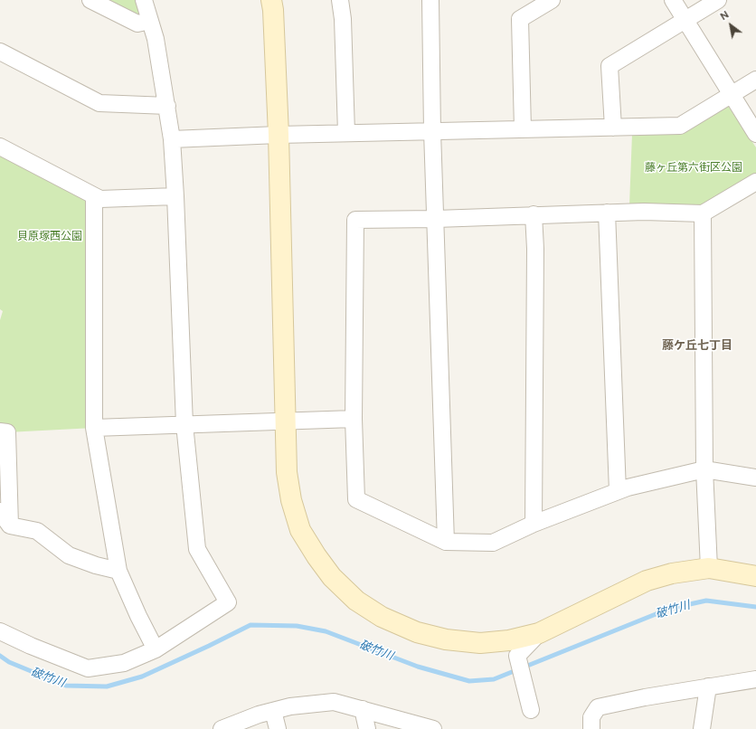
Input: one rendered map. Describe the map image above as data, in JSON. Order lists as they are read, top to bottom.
{
  "districts": ["藤ケ丘七丁目"],
  "water": ["破竹川"],
  "parks": ["藤ヶ丘第六街区公園", "貝原塚西公園"],
  "north": "top left"
}
